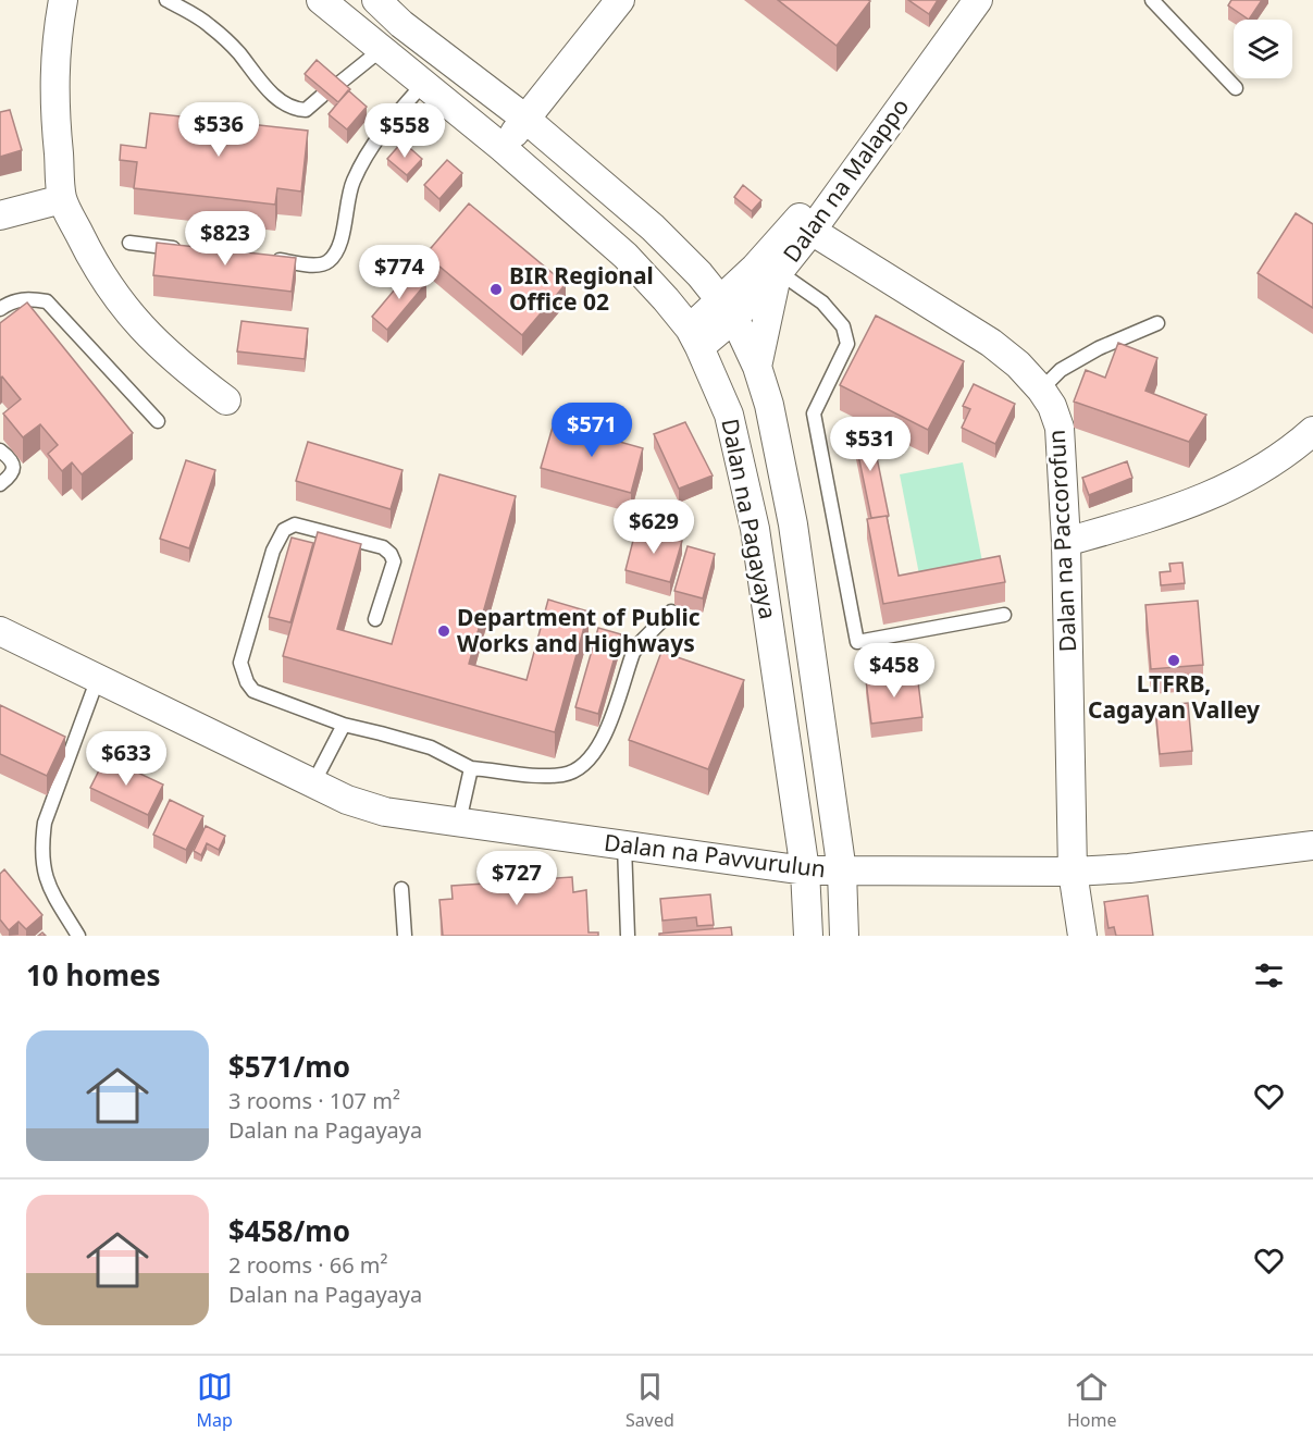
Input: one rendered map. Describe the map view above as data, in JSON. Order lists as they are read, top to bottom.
{
  "streets": {
    "street": [
      "Dalan na Malappo",
      "Dalan na Pagayaya",
      "Dalan na Paccorofun",
      "Dalan na Pavvurulun"
    ]
  },
  "crossings": [
    ["Dalan na Malappo", "Dalan na Pagayaya"],
    ["Dalan na Malappo", "Dalan na Paccorofun"],
    ["Dalan na Pagayaya", "Dalan na Pavvurulun"],
    ["Dalan na Paccorofun", "Dalan na Pavvurulun"]
  ],
  "places": ["BIR Regional Office 02", "Department of Public Works and Highways", "LTFRB, Cagayan Valley"],
  "page": {
    "price": [
      "$536",
      "$558",
      "$823",
      "$774",
      "$571",
      "$531",
      "$629",
      "$458",
      "$633",
      "$727"
    ],
    "heading": "10 homes",
    "list": [
      {
        "name": "$571/mo",
        "note": "3 rooms · 107 m² · Dalan na Pagayaya"
      },
      {
        "name": "$458/mo",
        "note": "2 rooms · 66 m² · Dalan na Pagayaya"
      }
    ],
    "tabs": ["Map", "Saved", "Home"]
  }
}
